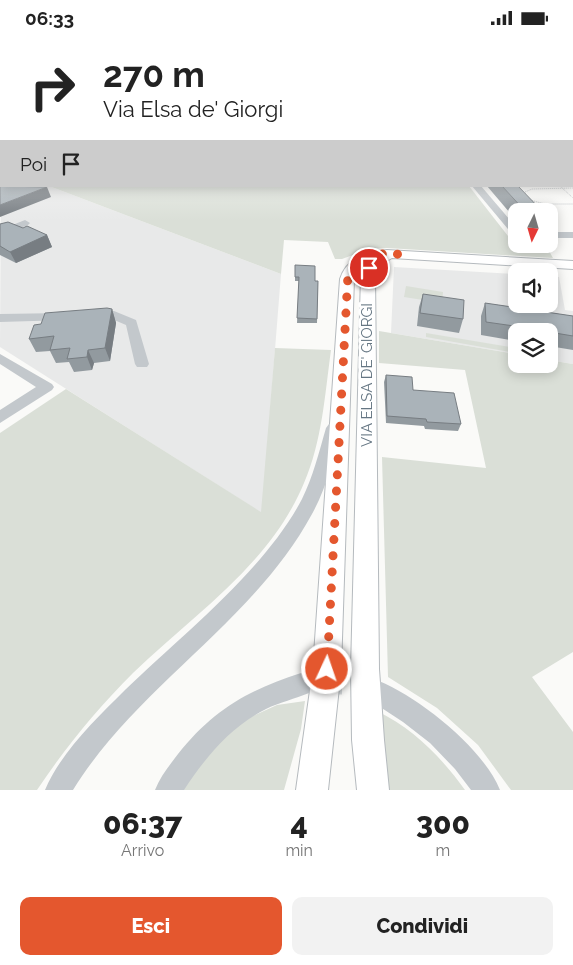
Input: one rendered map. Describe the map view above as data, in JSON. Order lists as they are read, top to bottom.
{
  "streets": {
    "main road": ["VIA ELSA DE' GIORGI"]
  },
  "north": "bottom",
  "page": {
    "status": "06:33",
    "turn": ["270 m", "Via Elsa de' Giorgi"],
    "then": "Poi",
    "eta": [
      "06:37",
      "Arrivo",
      "4",
      "min",
      "300",
      "m"
    ],
    "buttons": ["Esci", "Condividi"]
  }
}
